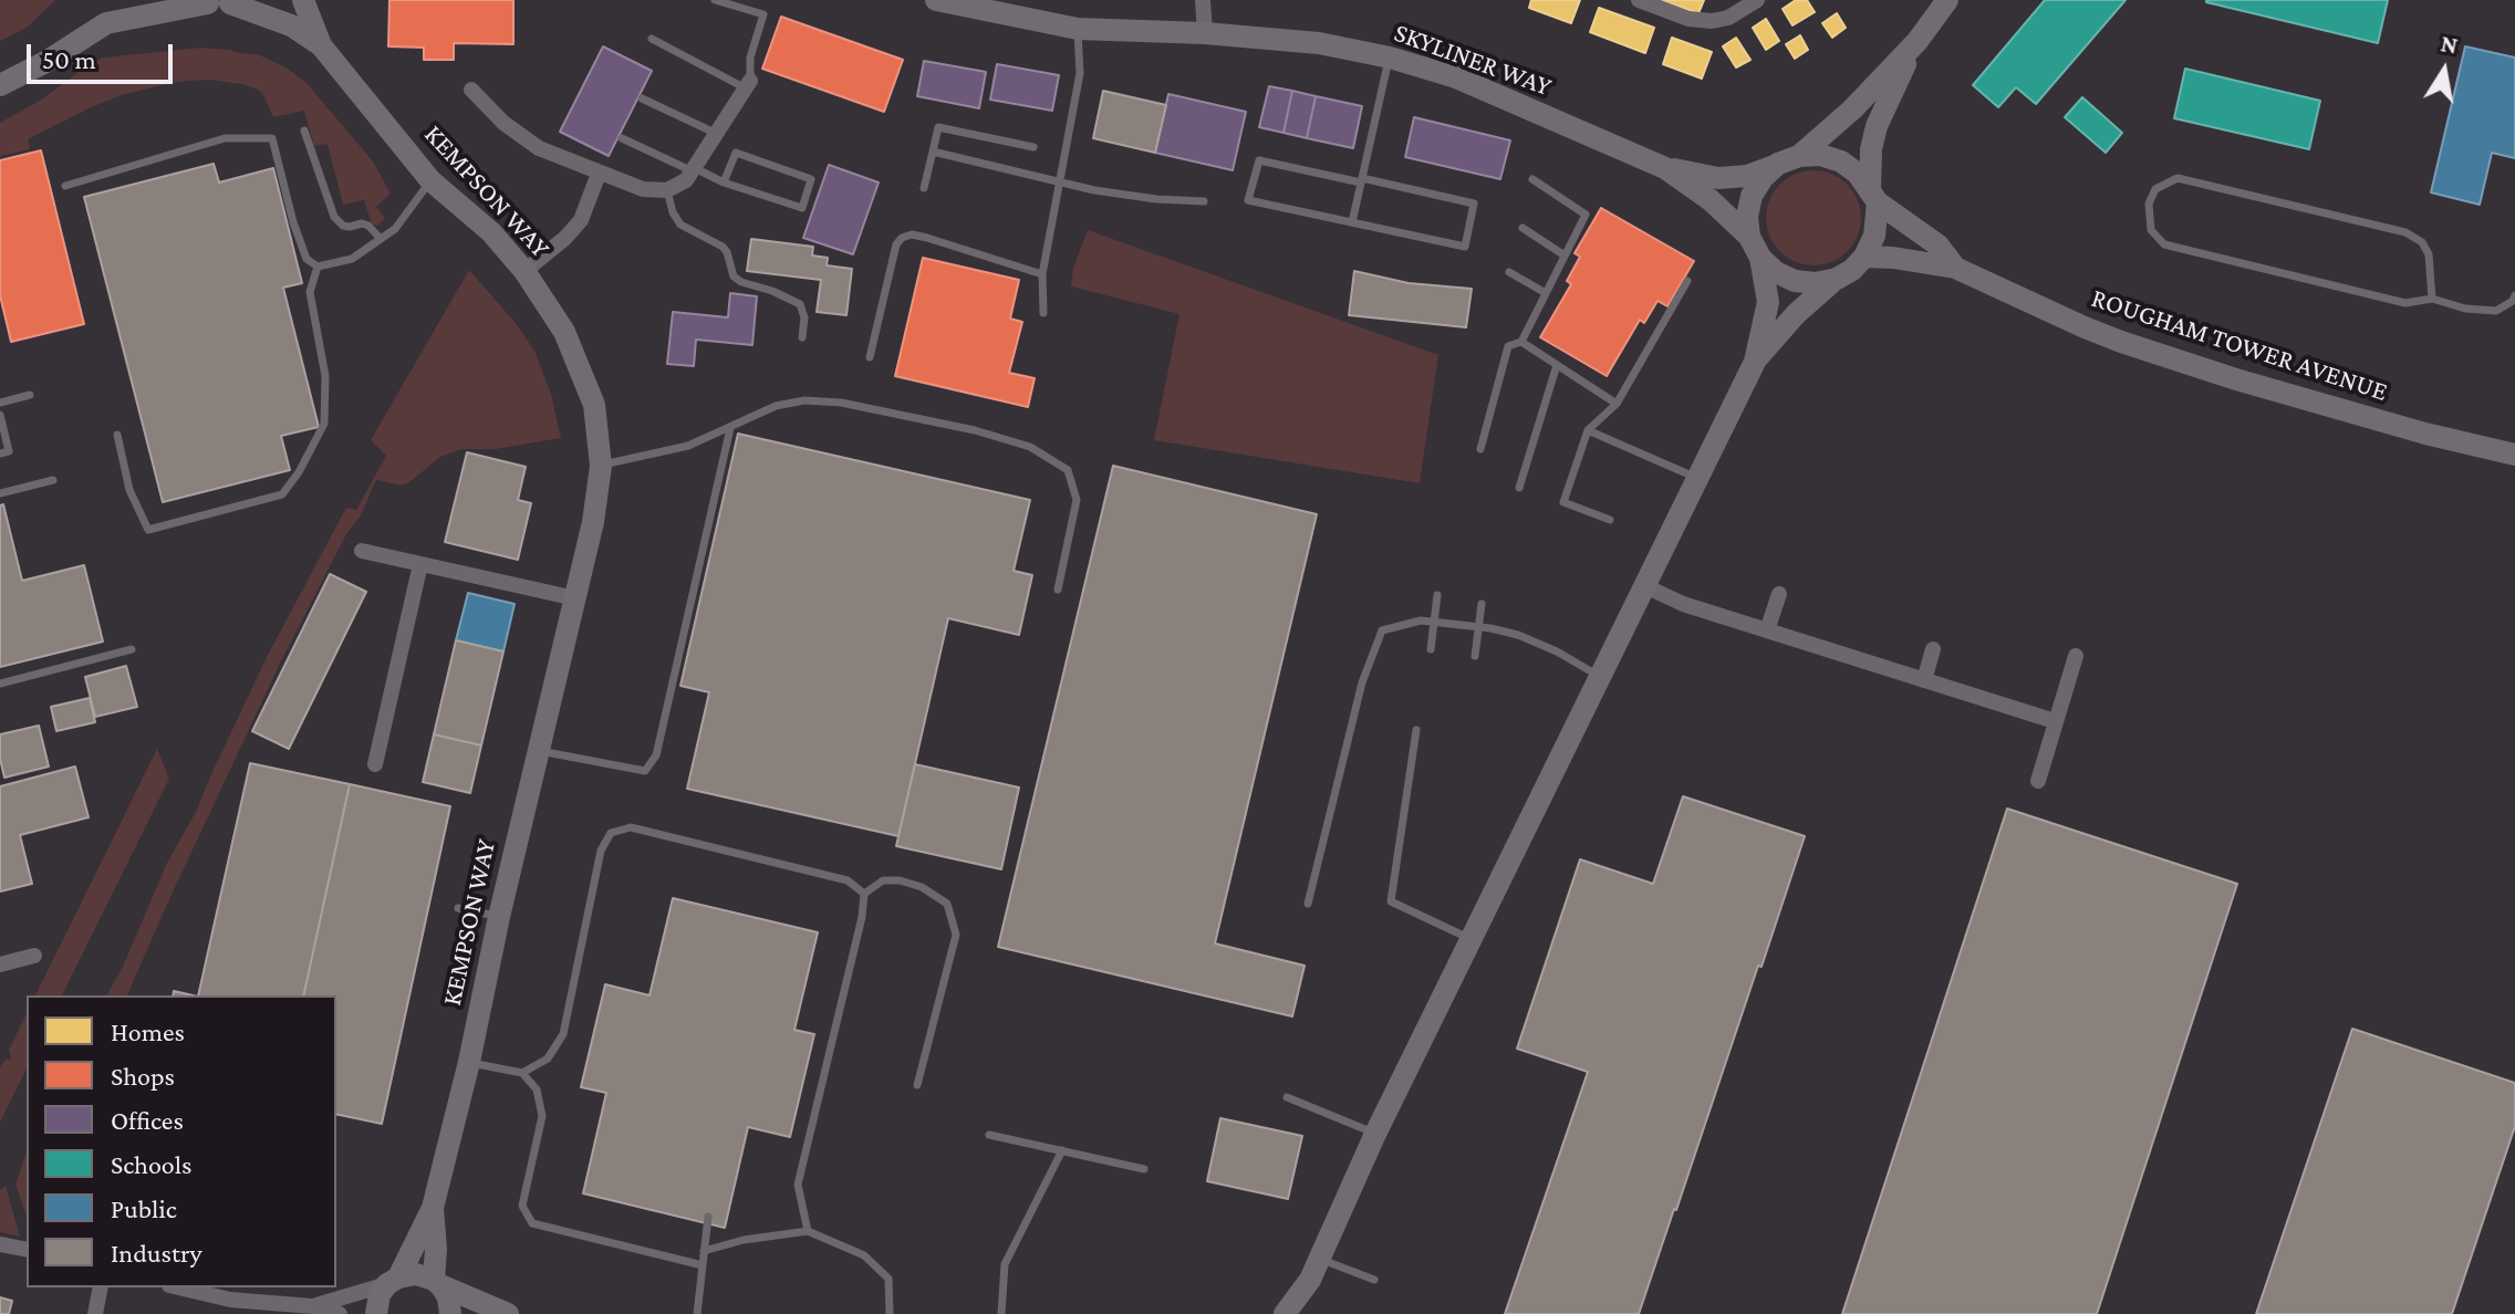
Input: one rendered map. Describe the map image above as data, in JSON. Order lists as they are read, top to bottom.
{
  "streets": {
    "street": ["SKYLINER WAY", "KEMPSON WAY", "ROUGHAM TOWER AVENUE"]
  },
  "crossings": [
    ["SKYLINER WAY", "ROUGHAM TOWER AVENUE"]
  ],
  "legend": [
    "Homes",
    "Shops",
    "Offices",
    "Schools",
    "Public",
    "Industry"
  ],
  "scale_bar": "50 m",
  "north": "top"
}
